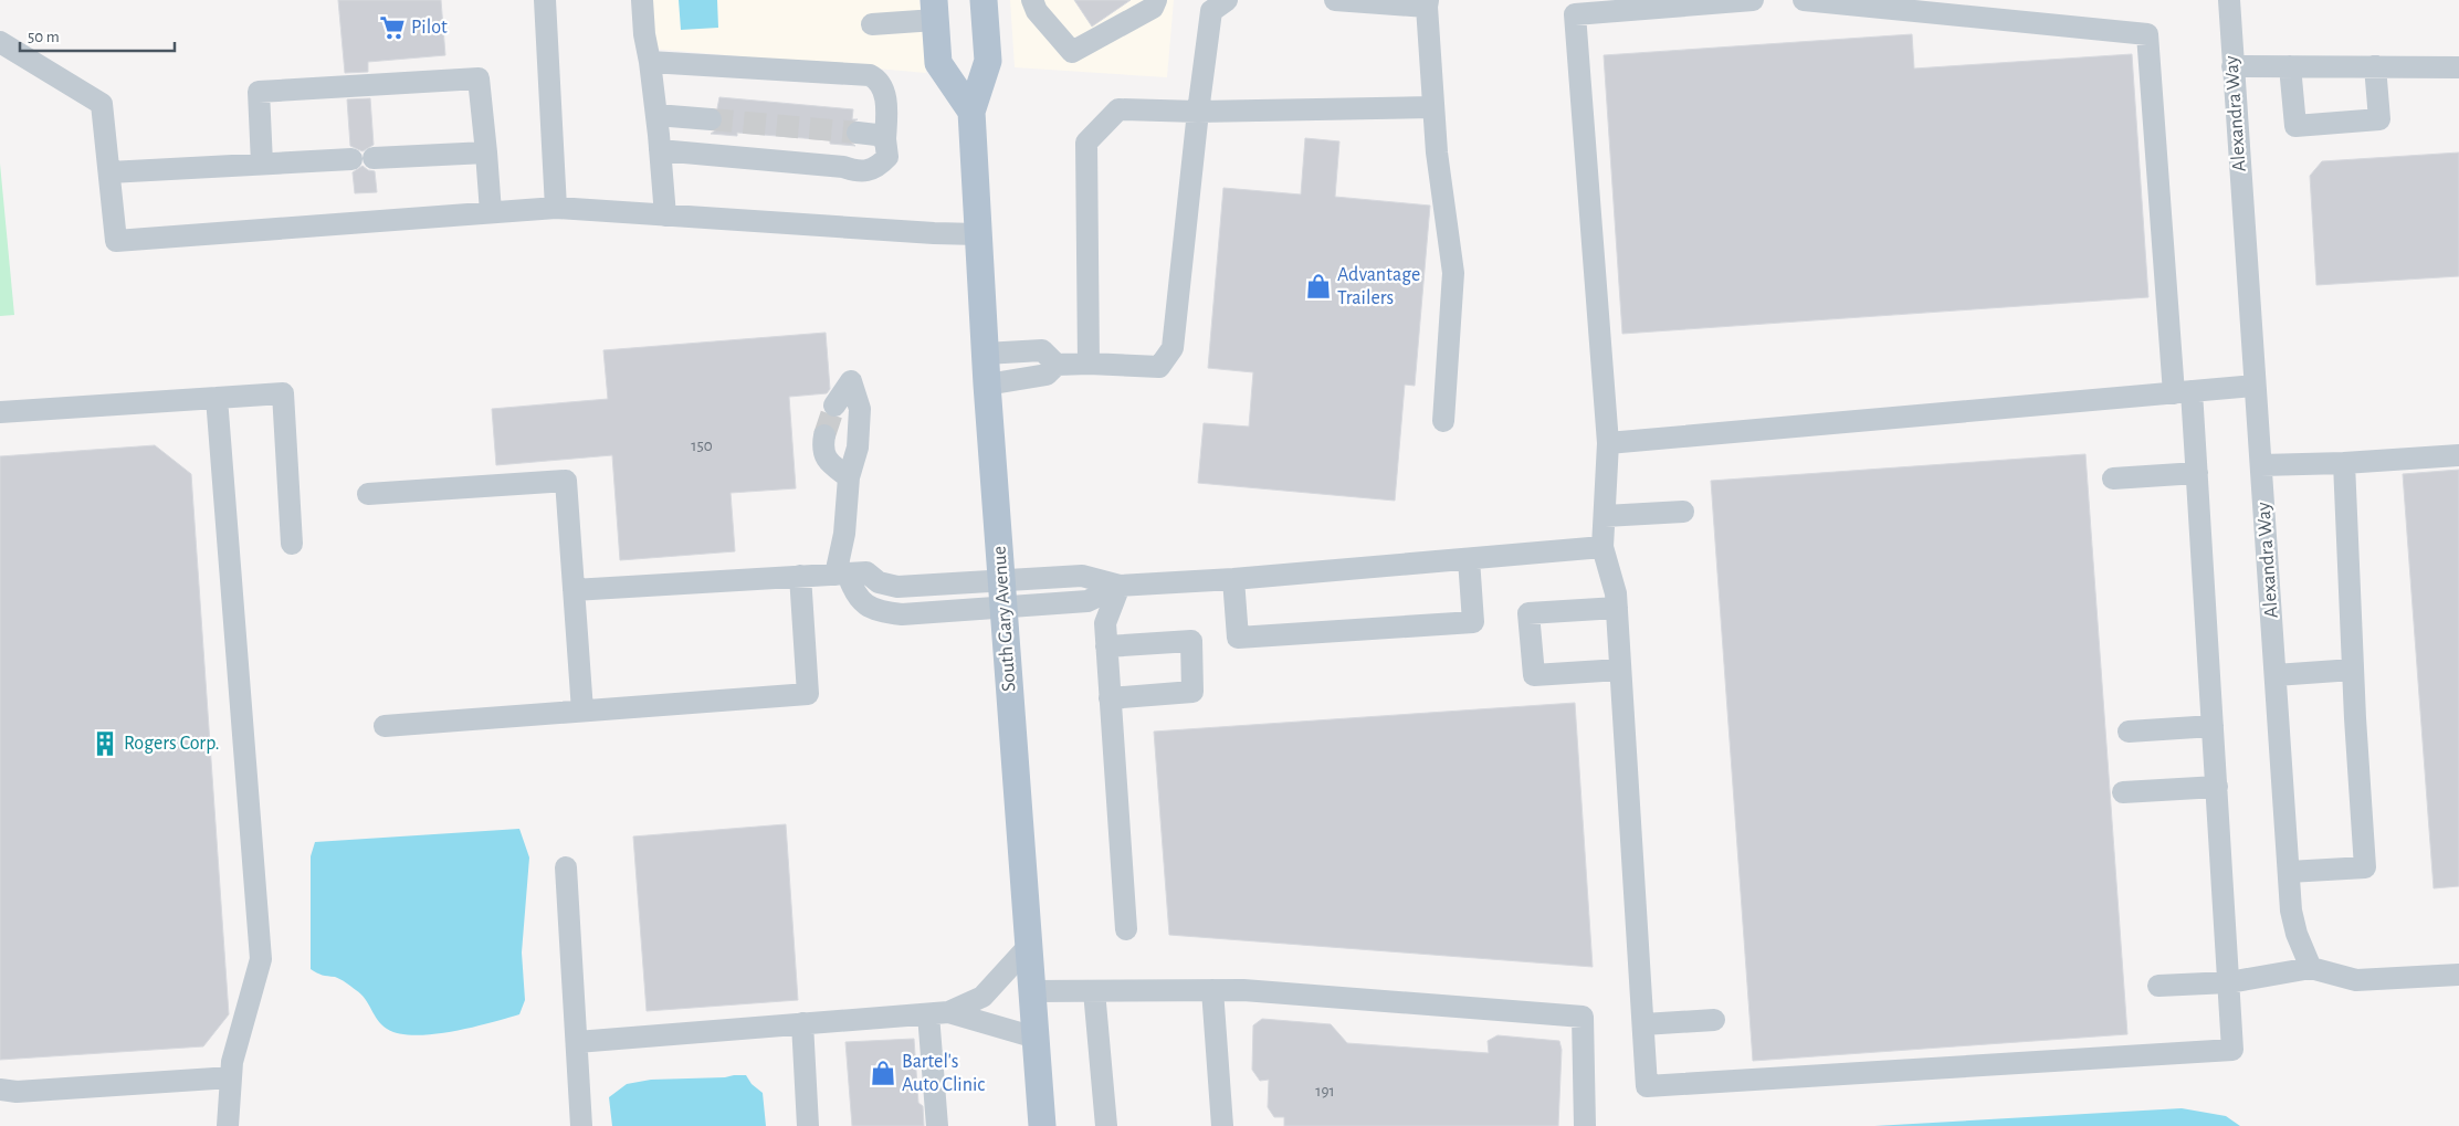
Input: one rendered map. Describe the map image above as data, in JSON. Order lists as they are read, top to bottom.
{
  "streets": {
    "main road": ["South Gary Avenue"],
    "street": ["Alexandra Way"]
  },
  "places": {
    "supermarket": ["Pilot"],
    "shop": ["Advantage Trailers", "Bartel's Auto Clinic"],
    "building": ["Rogers Corp."]
  },
  "house_numbers": ["150", "191"],
  "scale_bar": "50 m"
}
